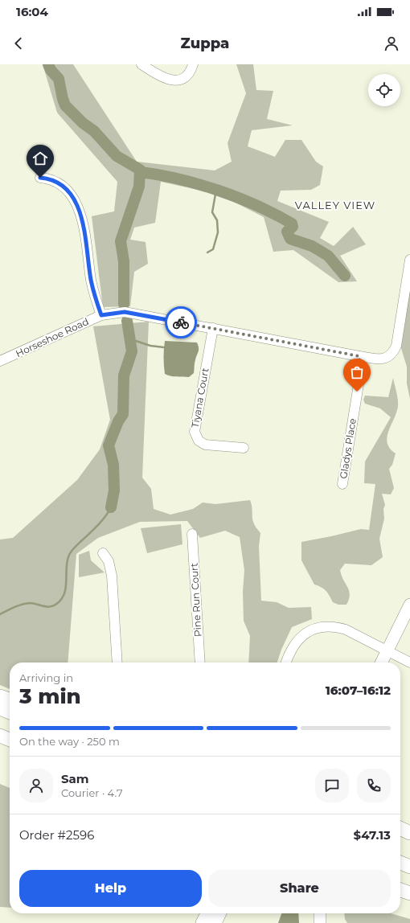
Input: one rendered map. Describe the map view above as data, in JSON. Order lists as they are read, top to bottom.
{
  "streets": {
    "street": [
      "Horseshoe Road",
      "Tiyana Court",
      "Gladys Place",
      "Pine Run Court"
    ]
  },
  "crossings": [
    ["Horseshoe Road", "Tiyana Court"],
    ["Horseshoe Road", "Gladys Place"]
  ],
  "districts": ["VALLEY VIEW"],
  "page": {
    "status": "16:04",
    "header": "Zuppa",
    "heading": ["3 min", "Arriving in", "16:07–16:12"],
    "panel": [
      "Sam",
      "Courier · 4.7",
      "Order #2596",
      "$47.13"
    ],
    "bar": "On the way · 250 m",
    "buttons": ["Help", "Share"]
  }
}
